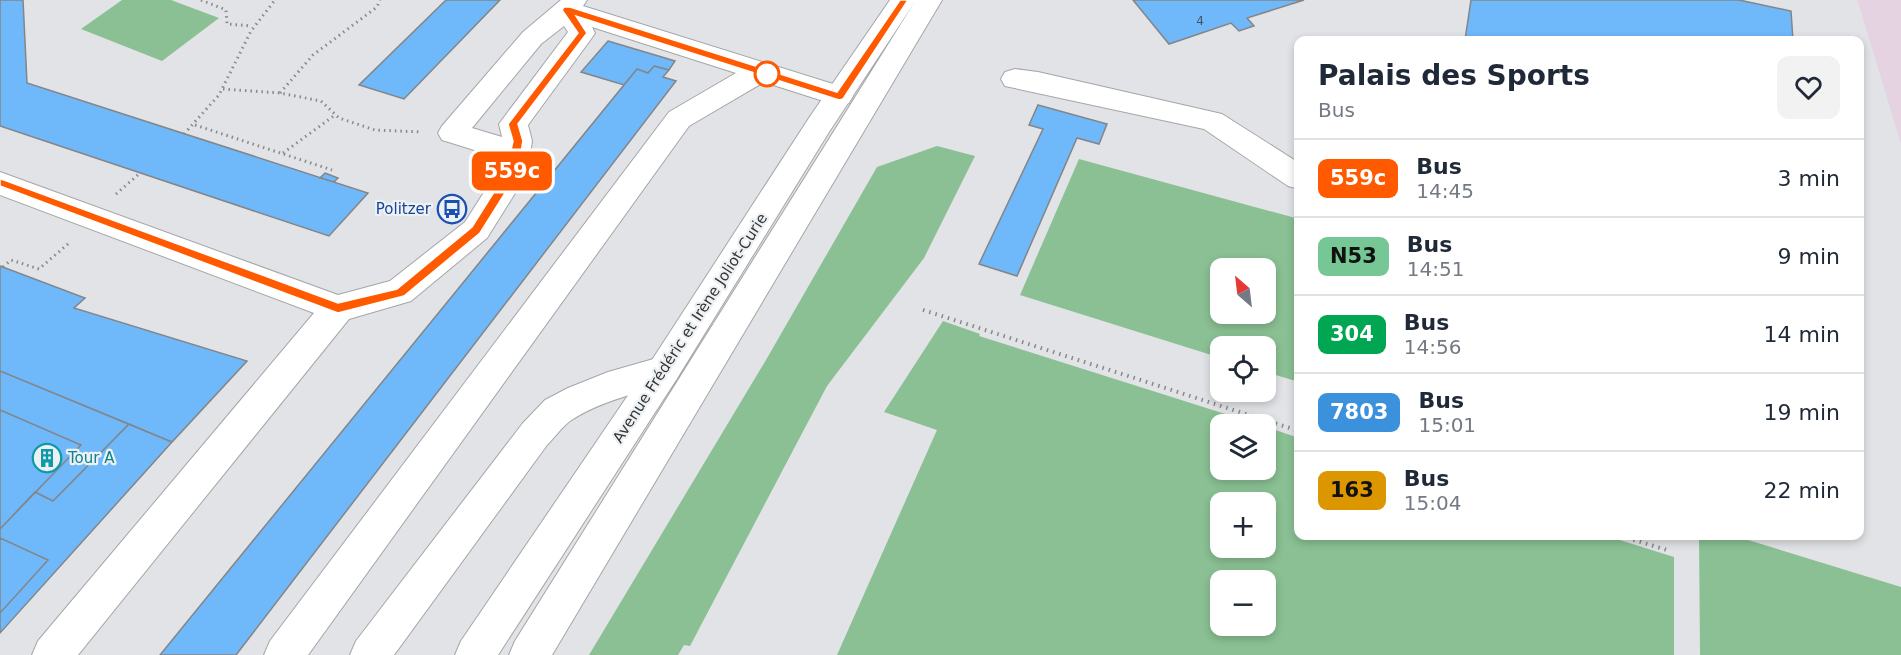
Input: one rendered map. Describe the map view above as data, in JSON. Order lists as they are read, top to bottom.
{
  "streets": {
    "main road": ["Avenue Frédéric et Irène Joliot-Curie"]
  },
  "places": {
    "bus stop": ["Politzer"],
    "building": ["Tour A"]
  },
  "lines": ["bus line 559c"],
  "house_numbers": ["4"],
  "north": "top left",
  "page": {
    "on_map": "559c",
    "heading": ["Palais des Sports", "Bus"],
    "list": [
      {
        "mark": "559c",
        "name": "Bus",
        "note": "14:45",
        "value": "3 min"
      },
      {
        "mark": "N53",
        "name": "Bus",
        "note": "14:51",
        "value": "9 min"
      },
      {
        "mark": "304",
        "name": "Bus",
        "note": "14:56",
        "value": "14 min"
      },
      {
        "mark": "7803",
        "name": "Bus",
        "note": "15:01",
        "value": "19 min"
      },
      {
        "mark": "163",
        "name": "Bus",
        "note": "15:04",
        "value": "22 min"
      }
    ],
    "map_buttons": ["+", "−"]
  }
}
